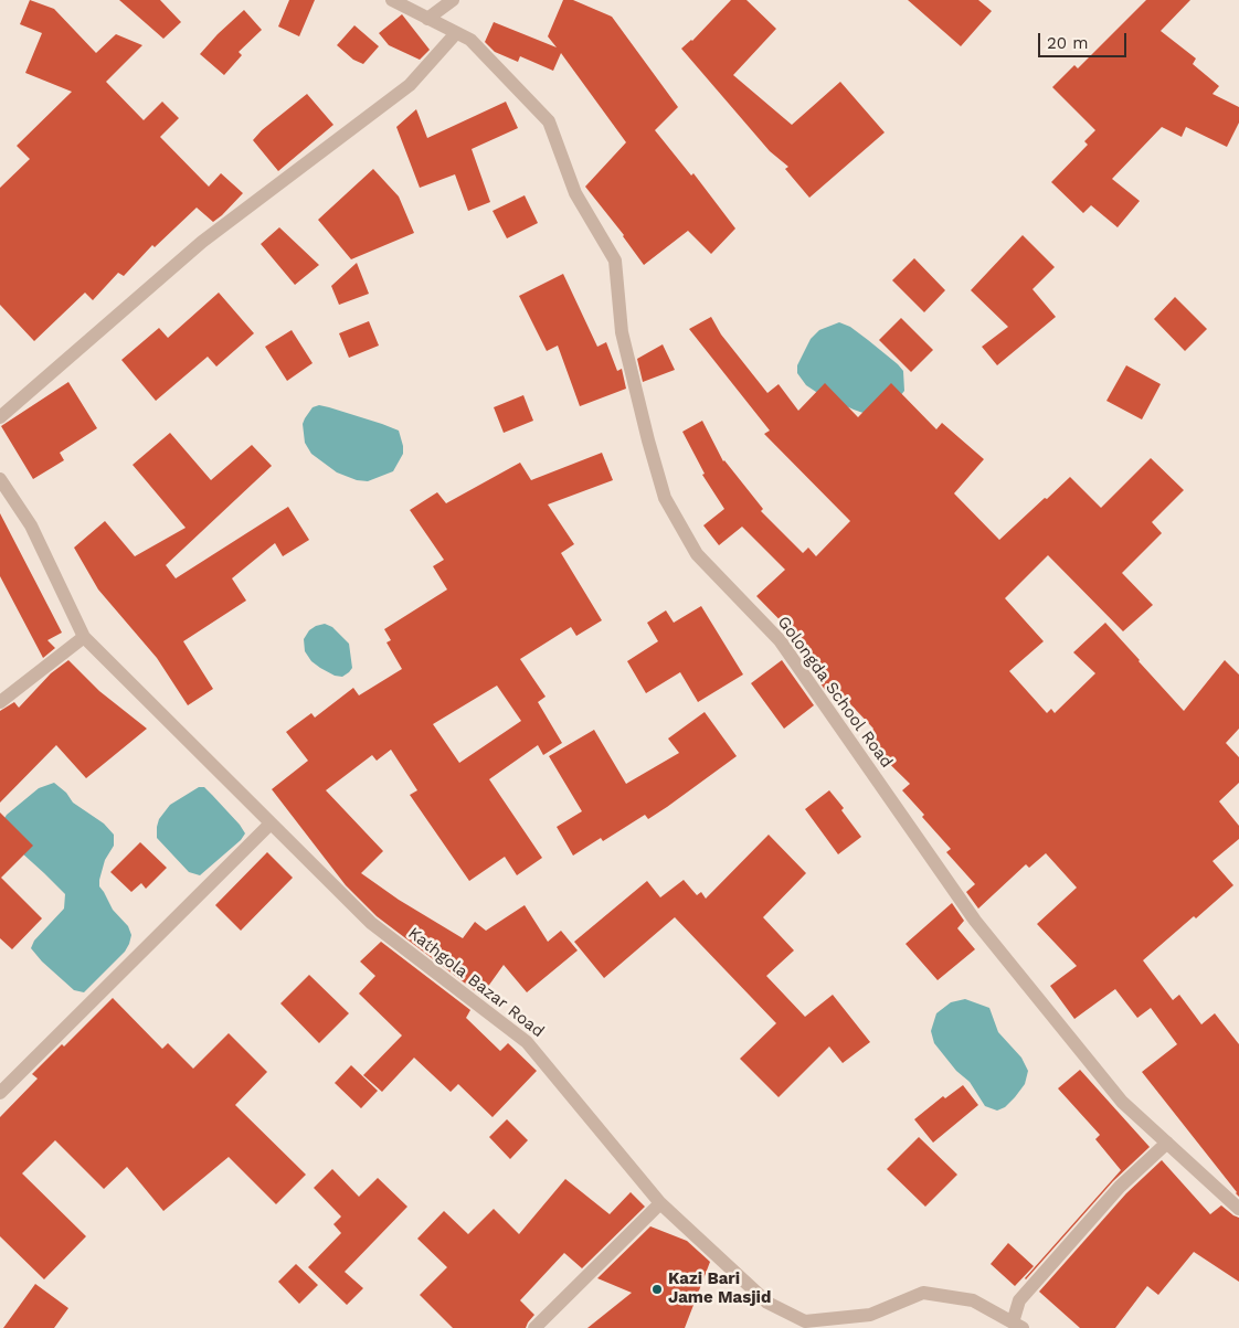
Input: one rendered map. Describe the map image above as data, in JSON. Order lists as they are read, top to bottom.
{
  "streets": {
    "street": ["Golongda School Road", "Kathgola Bazar Road"]
  },
  "places": ["Kazi Bari Jame Masjid"],
  "scale_bar": "20 m"
}
